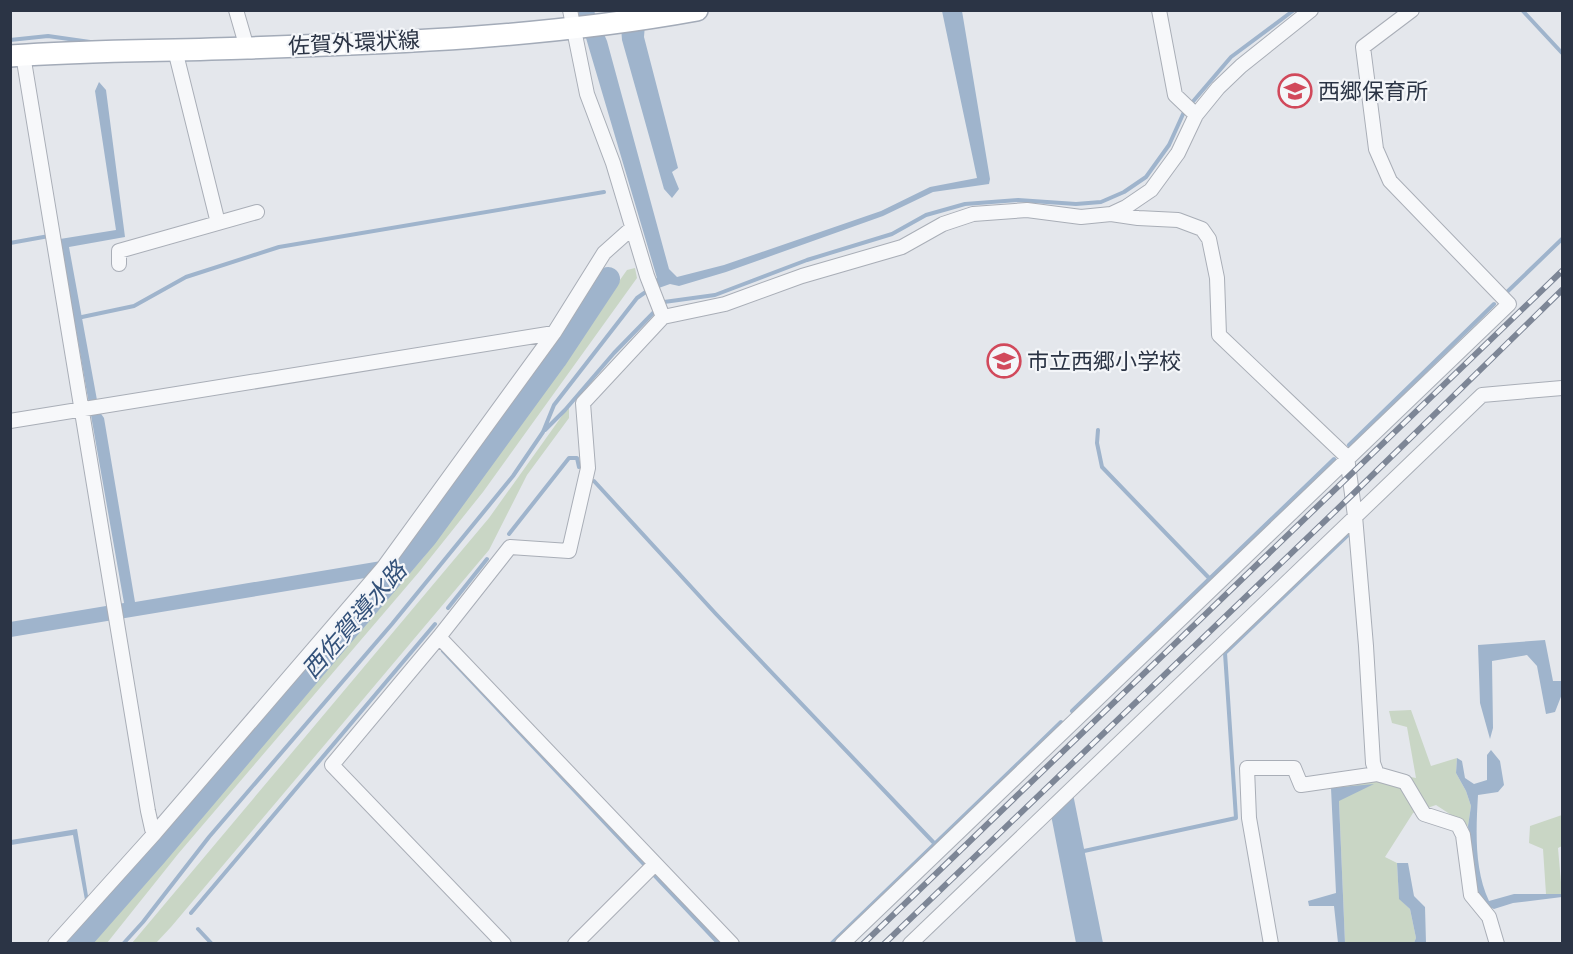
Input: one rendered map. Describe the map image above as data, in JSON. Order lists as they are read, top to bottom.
{
  "streets": {
    "main road": ["佐賀外環状線"]
  },
  "water": ["西佐賀導水路"],
  "places": {
    "school or university": ["西郷保育所", "市立西郷小学校"]
  }
}
